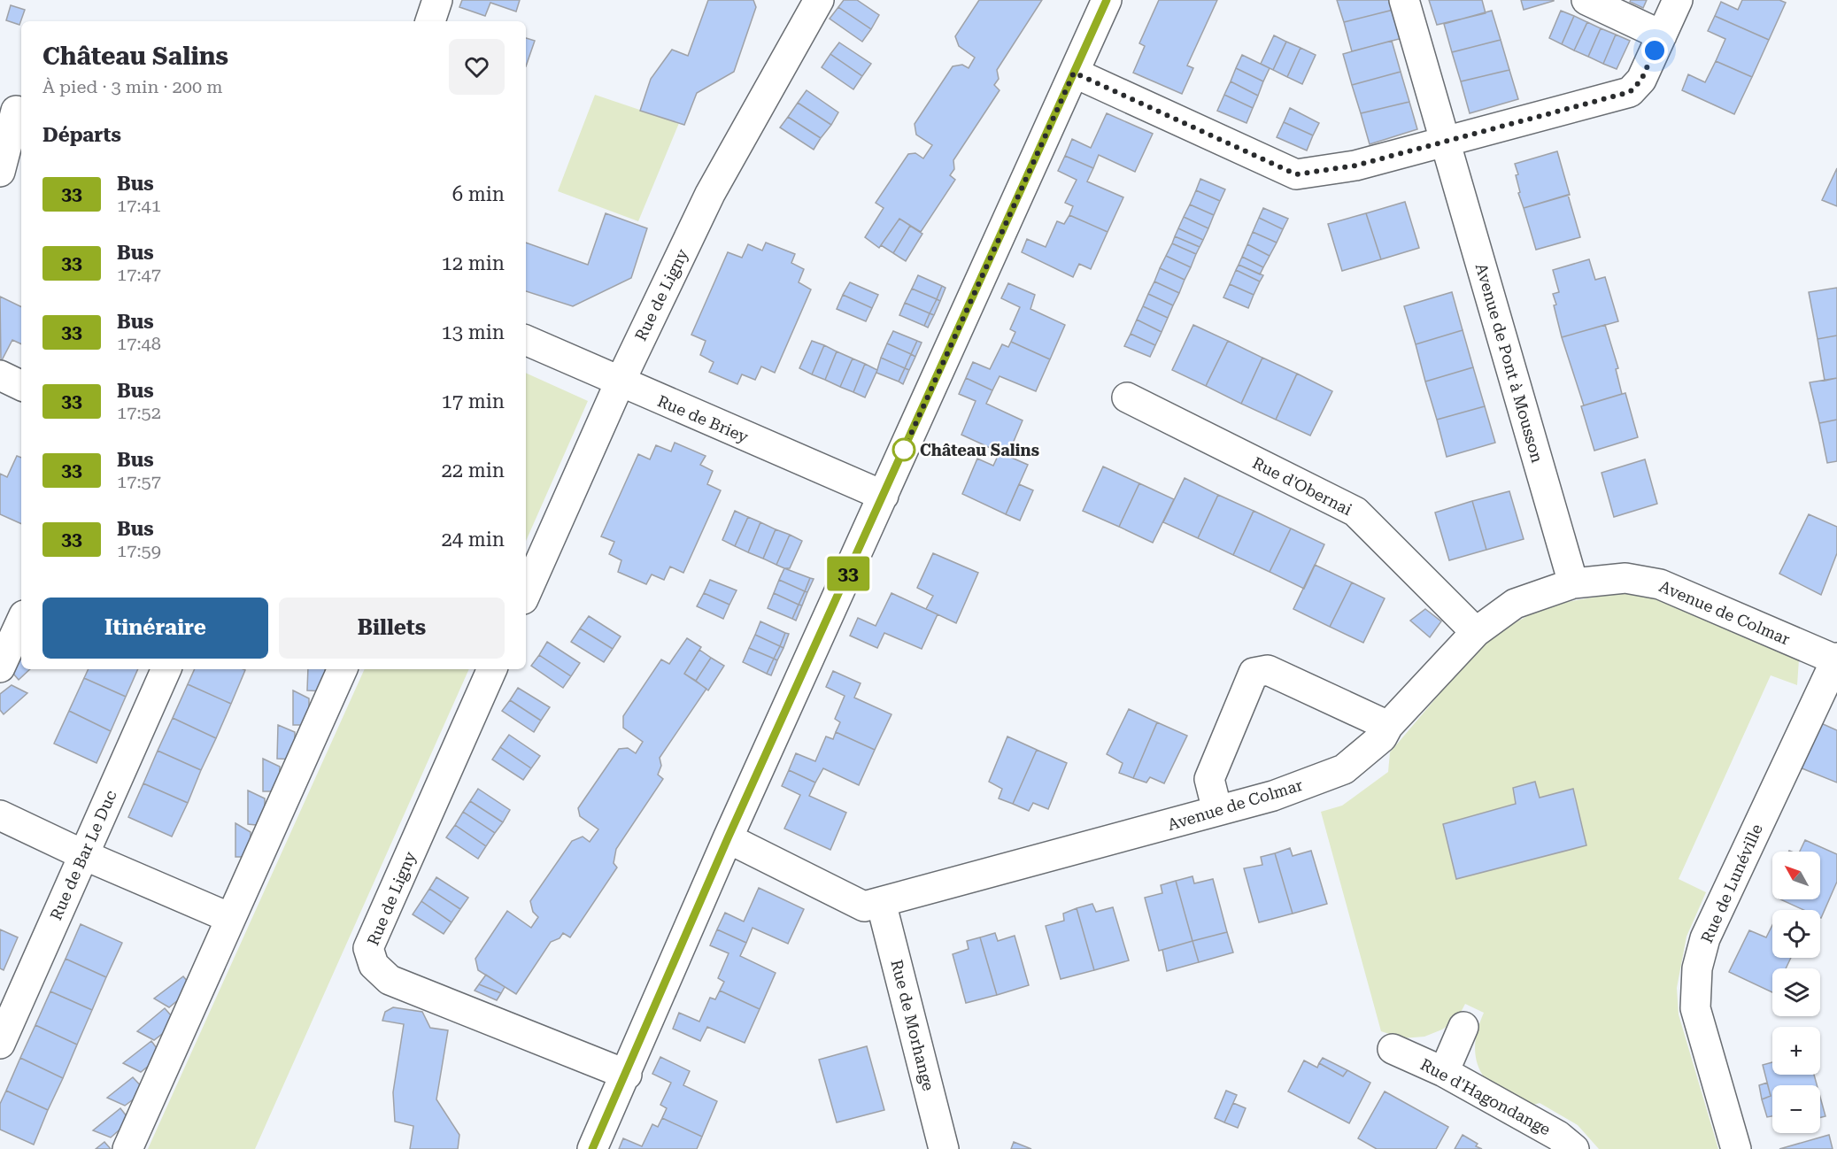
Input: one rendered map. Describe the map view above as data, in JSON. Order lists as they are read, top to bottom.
{
  "streets": {
    "street": [
      "Rue de Ligny",
      "Avenue de Pont à Mousson",
      "Rue de Briey",
      "Rue d'Obernai",
      "Avenue de Colmar",
      "Rue de Bar Le Duc",
      "Rue de Lunéville",
      "Rue de Morhange",
      "Rue d'Hagondange"
    ]
  },
  "crossings": [
    ["Rue de Ligny", "Rue de Briey"],
    ["Avenue de Pont à Mousson", "Avenue de Colmar"],
    ["Rue d'Obernai", "Avenue de Colmar"],
    ["Avenue de Colmar", "Rue de Lunéville"],
    ["Avenue de Colmar", "Rue de Morhange"]
  ],
  "places": ["Château Salins"],
  "lines": ["bus line 33"],
  "north": "top left",
  "page": {
    "on_map": "33",
    "heading": [
      ["Château Salins", "À pied · 3 min · 200 m"],
      "Départs"
    ],
    "list": [
      {
        "mark": "33",
        "name": "Bus",
        "note": "17:41",
        "value": "6 min"
      },
      {
        "mark": "33",
        "name": "Bus",
        "note": "17:47",
        "value": "12 min"
      },
      {
        "mark": "33",
        "name": "Bus",
        "note": "17:48",
        "value": "13 min"
      },
      {
        "mark": "33",
        "name": "Bus",
        "note": "17:52",
        "value": "17 min"
      },
      {
        "mark": "33",
        "name": "Bus",
        "note": "17:57",
        "value": "22 min"
      },
      {
        "mark": "33",
        "name": "Bus",
        "note": "17:59",
        "value": "24 min"
      }
    ],
    "buttons": ["Itinéraire", "Billets"],
    "map_buttons": ["+", "−"]
  }
}
